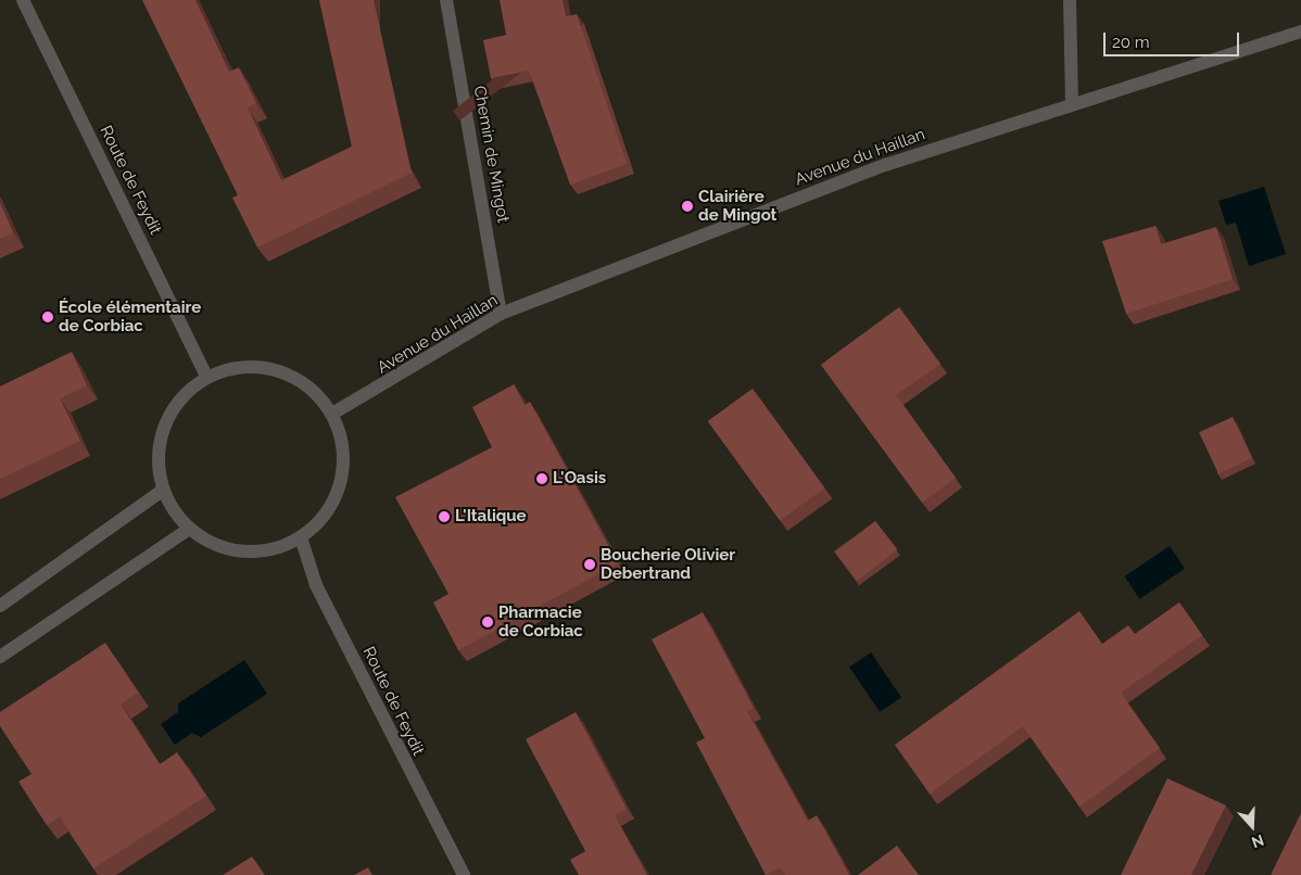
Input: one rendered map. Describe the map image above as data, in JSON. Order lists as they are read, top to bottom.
{
  "streets": {
    "street": ["Chemin de Mingot", "Avenue du Haillan", "Route de Feydit"]
  },
  "crossings": [
    ["Chemin de Mingot", "Avenue du Haillan"],
    ["Avenue du Haillan", "Route de Feydit"]
  ],
  "places": [
    "Clairière de Mingot",
    "École élémentaire de Corbiac",
    "L'Oasis",
    "L'Italique",
    "Boucherie Olivier Debertrand",
    "Pharmacie de Corbiac"
  ],
  "scale_bar": "20 m",
  "north": "bottom"
}
